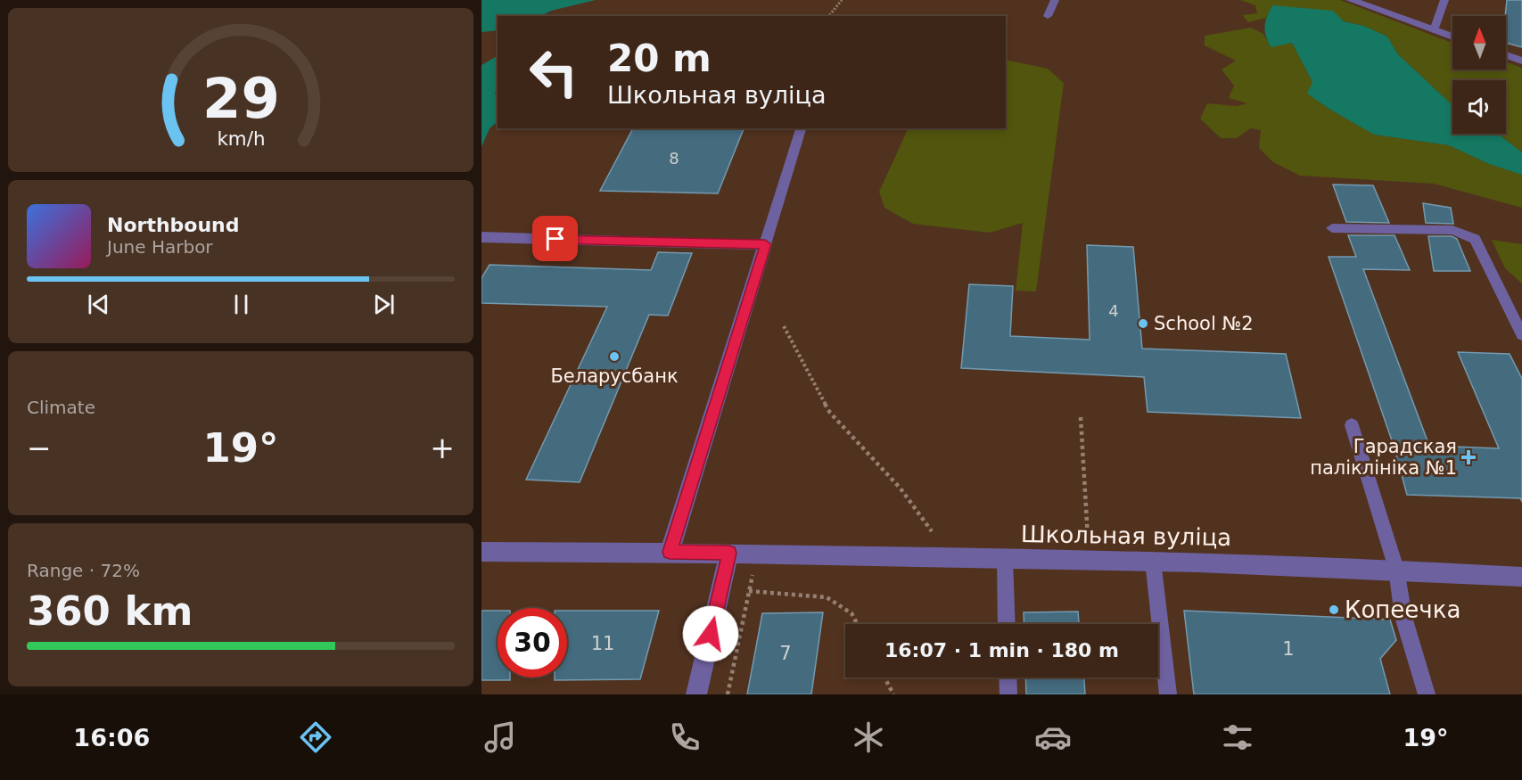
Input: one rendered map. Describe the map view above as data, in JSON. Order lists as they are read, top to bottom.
{
  "streets": {
    "street": ["Школьная вуліца"]
  },
  "places": {
    "other": ["School №2", "Беларусбанк", "Копеечка"],
    "health": ["Гарадская паліклініка №1"]
  },
  "house_numbers": [
    "8",
    "4",
    "11",
    "1",
    "7"
  ],
  "north": "top",
  "page": {
    "turn": ["20 m", "Школьная вуліца"],
    "song": ["Northbound", "June Harbor"],
    "tile": [
      "Climate",
      ["Range · 72%", "360 km"]
    ],
    "heat": ["−", "19°", "+"],
    "limit": "30",
    "trip": "16:07 · 1 min · 180 m",
    "tabs": ["16:06", "19°"],
    "gauge": ["29", "km/h"]
  }
}
